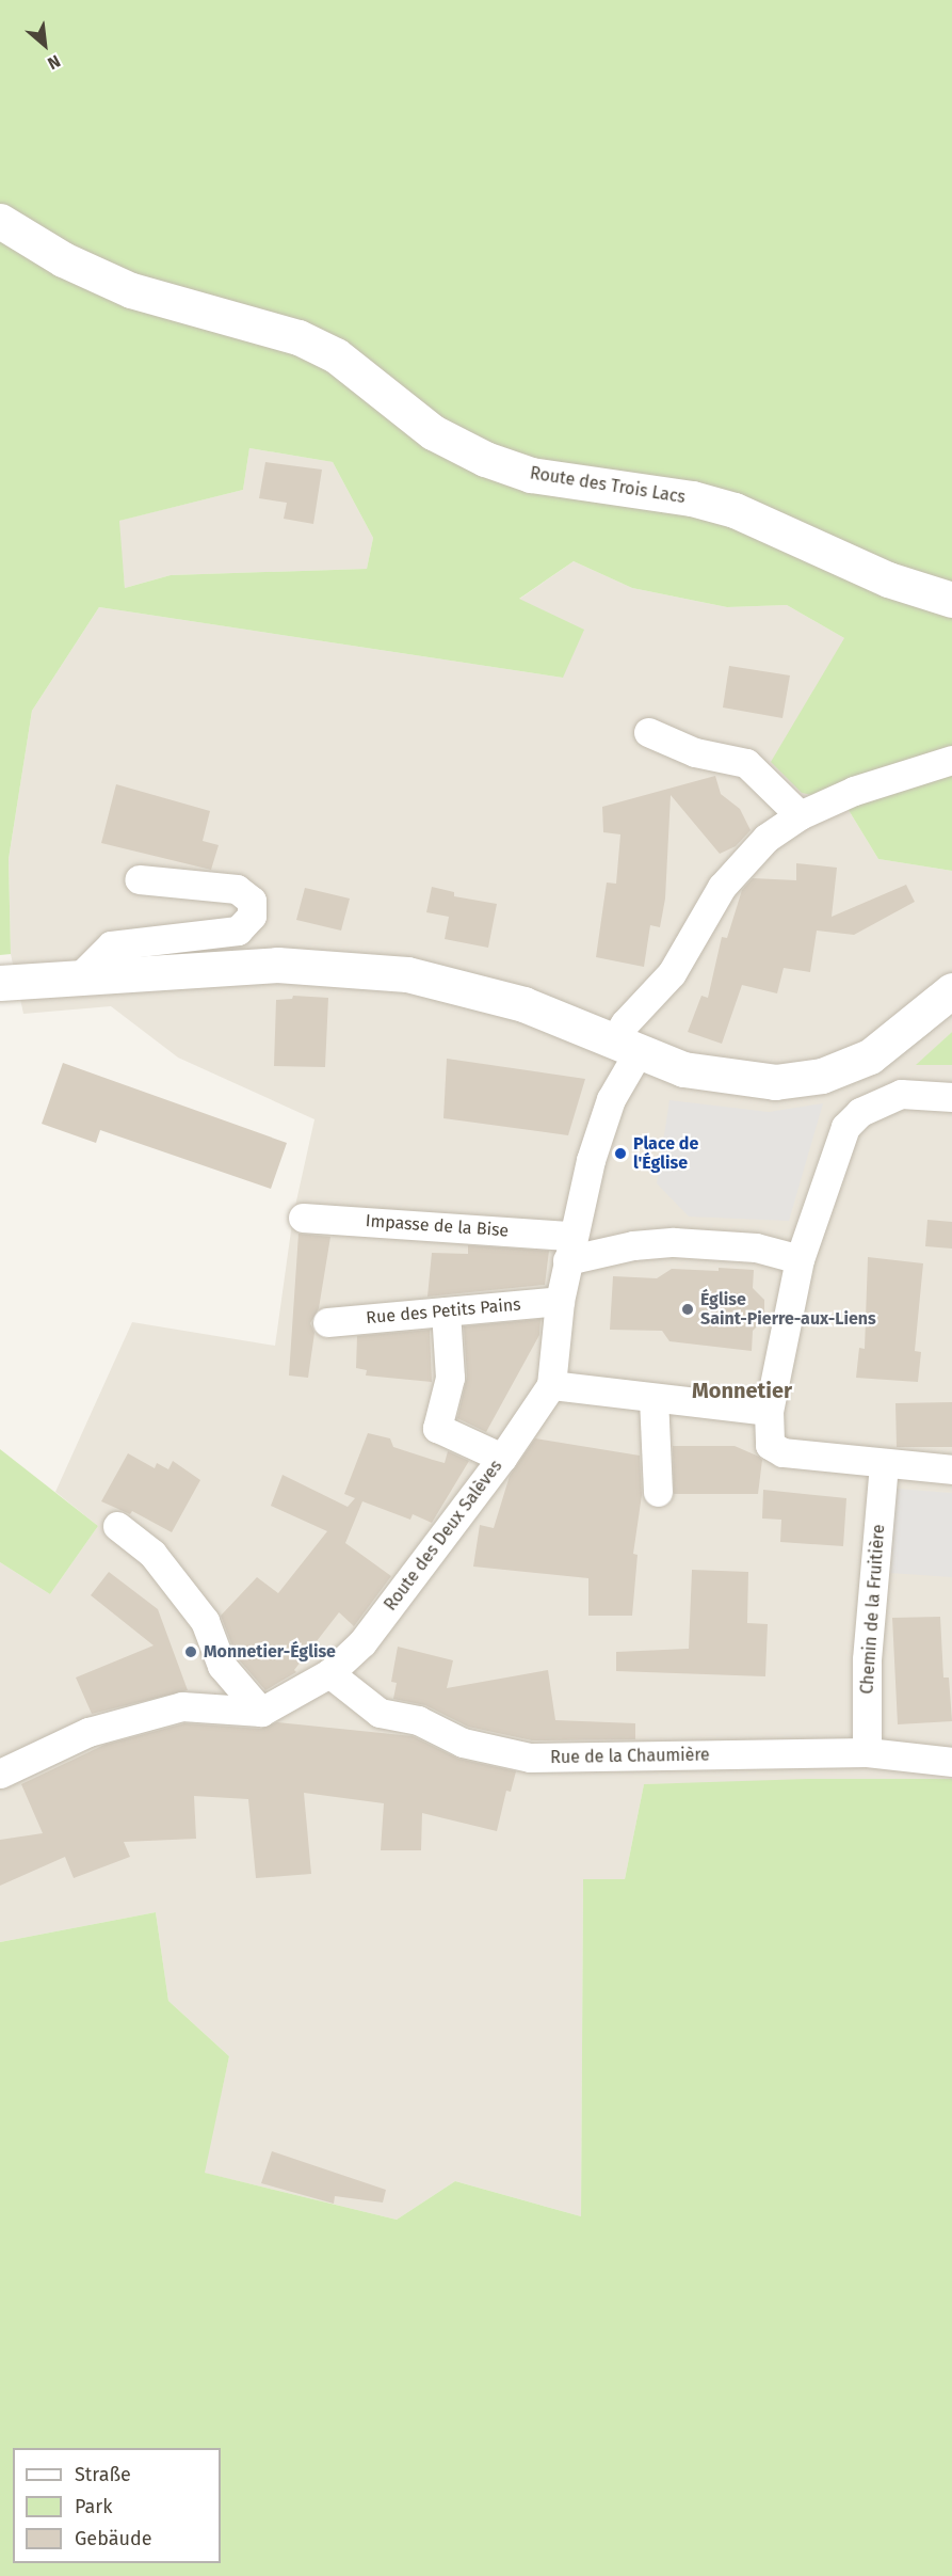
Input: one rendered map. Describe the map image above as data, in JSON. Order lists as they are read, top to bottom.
{
  "streets": {
    "street": [
      "Route des Trois Lacs",
      "Impasse de la Bise",
      "Rue des Petits Pains",
      "Route des Deux Salèves",
      "Chemin de la Fruitière",
      "Rue de la Chaumière"
    ]
  },
  "crossings": [
    ["Impasse de la Bise", "Route des Deux Salèves"],
    ["Rue des Petits Pains", "Route des Deux Salèves"],
    ["Route des Deux Salèves", "Rue de la Chaumière"],
    ["Chemin de la Fruitière", "Rue de la Chaumière"]
  ],
  "districts": ["Monnetier"],
  "places": ["Place de l'Église", "Église Saint-Pierre-aux-Liens", "Monnetier-Église"],
  "legend": ["Straße", "Park", "Gebäude"],
  "north": "bottom right"
}
